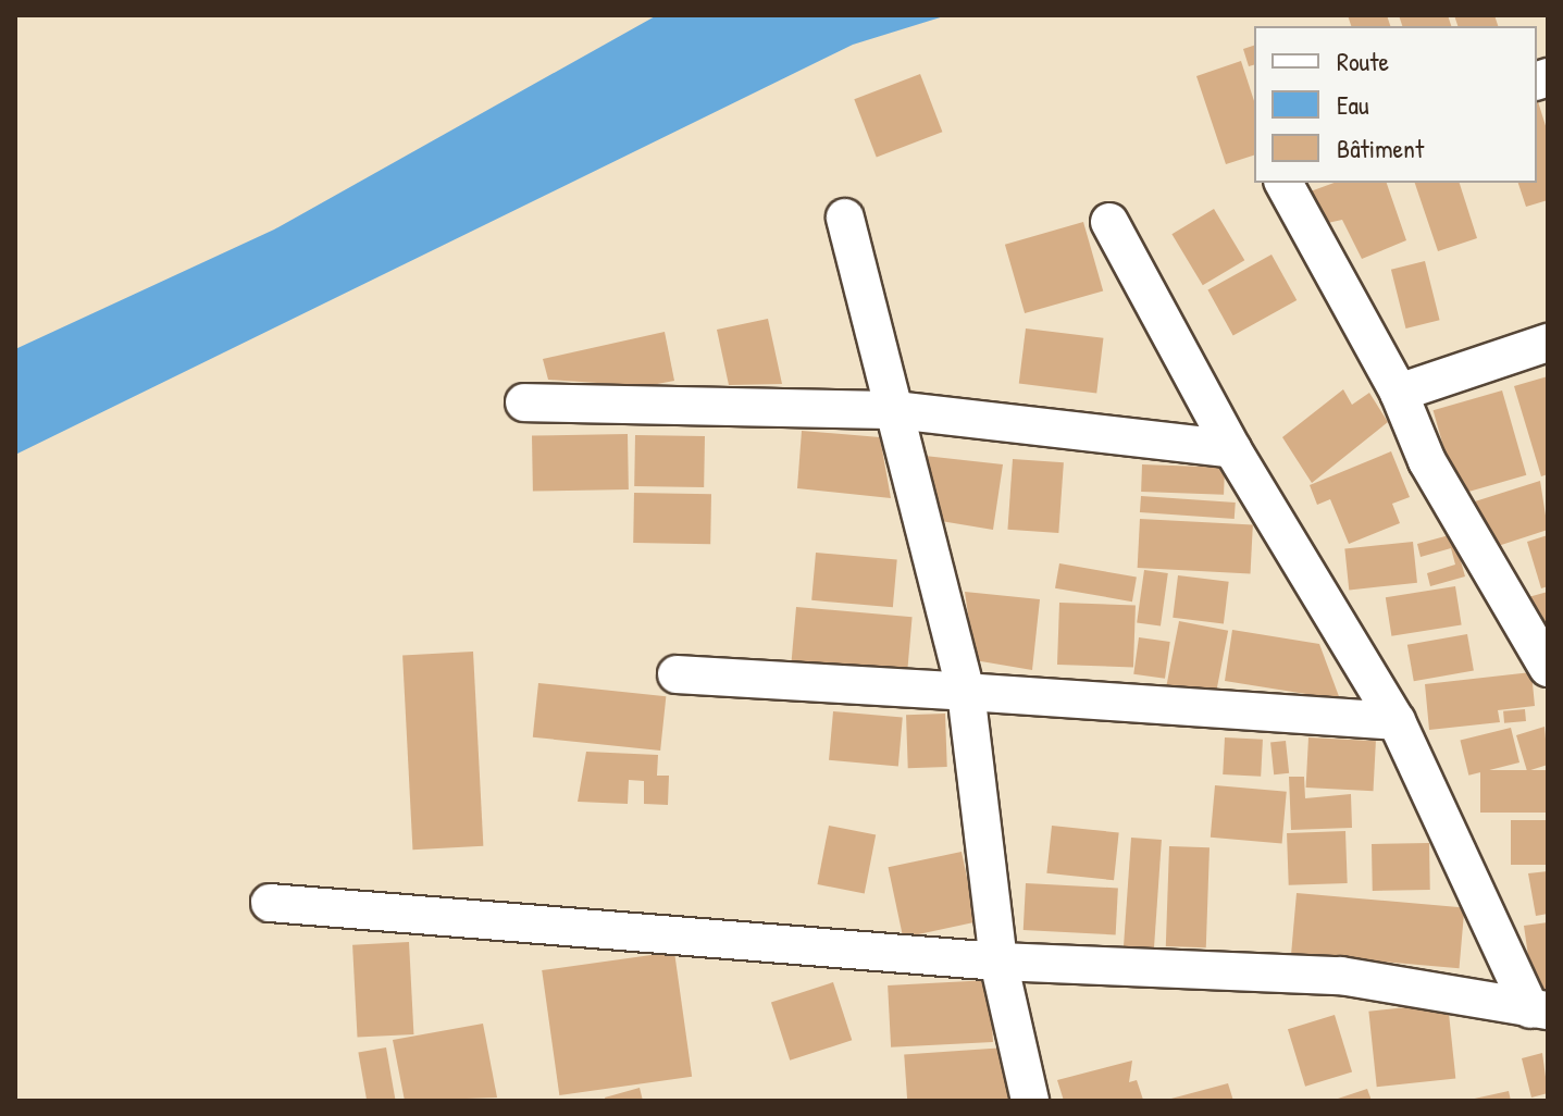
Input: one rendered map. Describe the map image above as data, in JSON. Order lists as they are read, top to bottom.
{
  "legend": ["Route", "Eau", "Bâtiment"]
}
